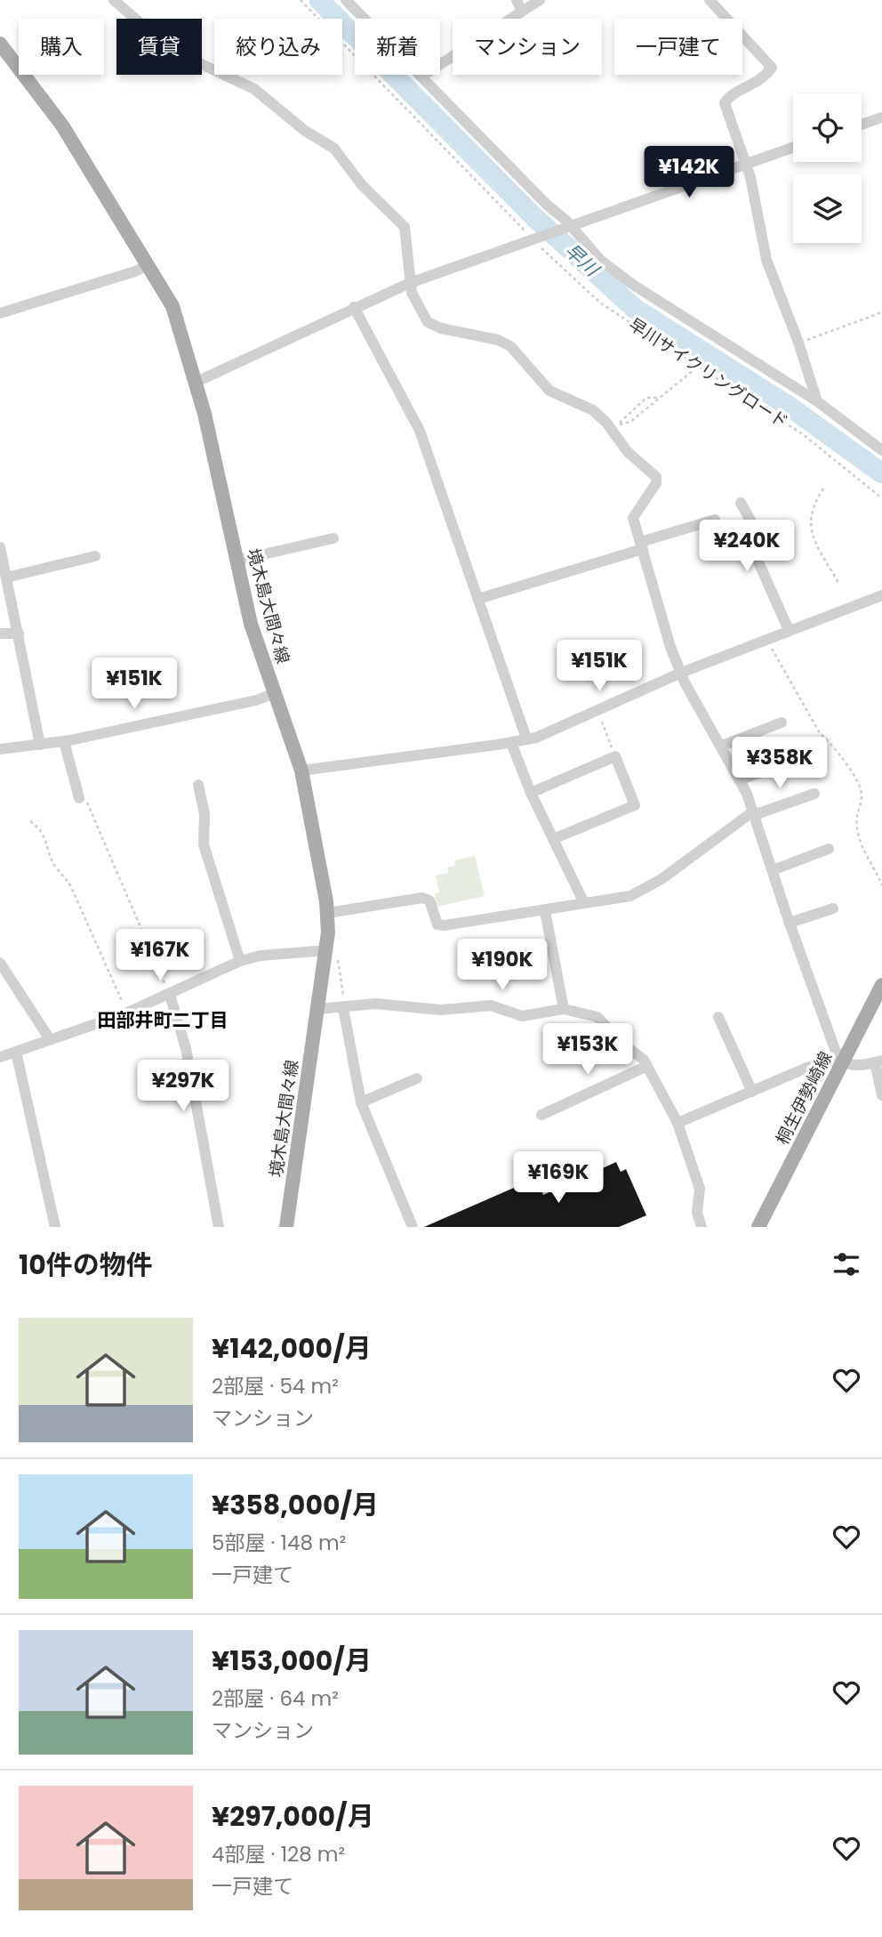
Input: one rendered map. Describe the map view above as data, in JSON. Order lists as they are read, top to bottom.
{
  "streets": {
    "main road": ["境木島大間々線", "桐生伊勢崎線"],
    "path": ["早川サイクリングロード"]
  },
  "districts": ["田部井町二丁目"],
  "water": ["早川"],
  "page": {
    "chip": [
      "購入",
      "賃貸",
      "絞り込み",
      "新着",
      "マンション",
      "一戸建て"
    ],
    "price": [
      "¥142K",
      "¥240K",
      "¥151K",
      "¥151K",
      "¥358K",
      "¥167K",
      "¥190K",
      "¥153K",
      "¥297K",
      "¥169K"
    ],
    "heading": "10件の物件",
    "list": [
      {
        "name": "¥142,000/月",
        "note": "2部屋 · 54 m² · マンション"
      },
      {
        "name": "¥358,000/月",
        "note": "5部屋 · 148 m² · 一戸建て"
      },
      {
        "name": "¥153,000/月",
        "note": "2部屋 · 64 m² · マンション"
      },
      {
        "name": "¥297,000/月",
        "note": "4部屋 · 128 m² · 一戸建て"
      }
    ]
  }
}
